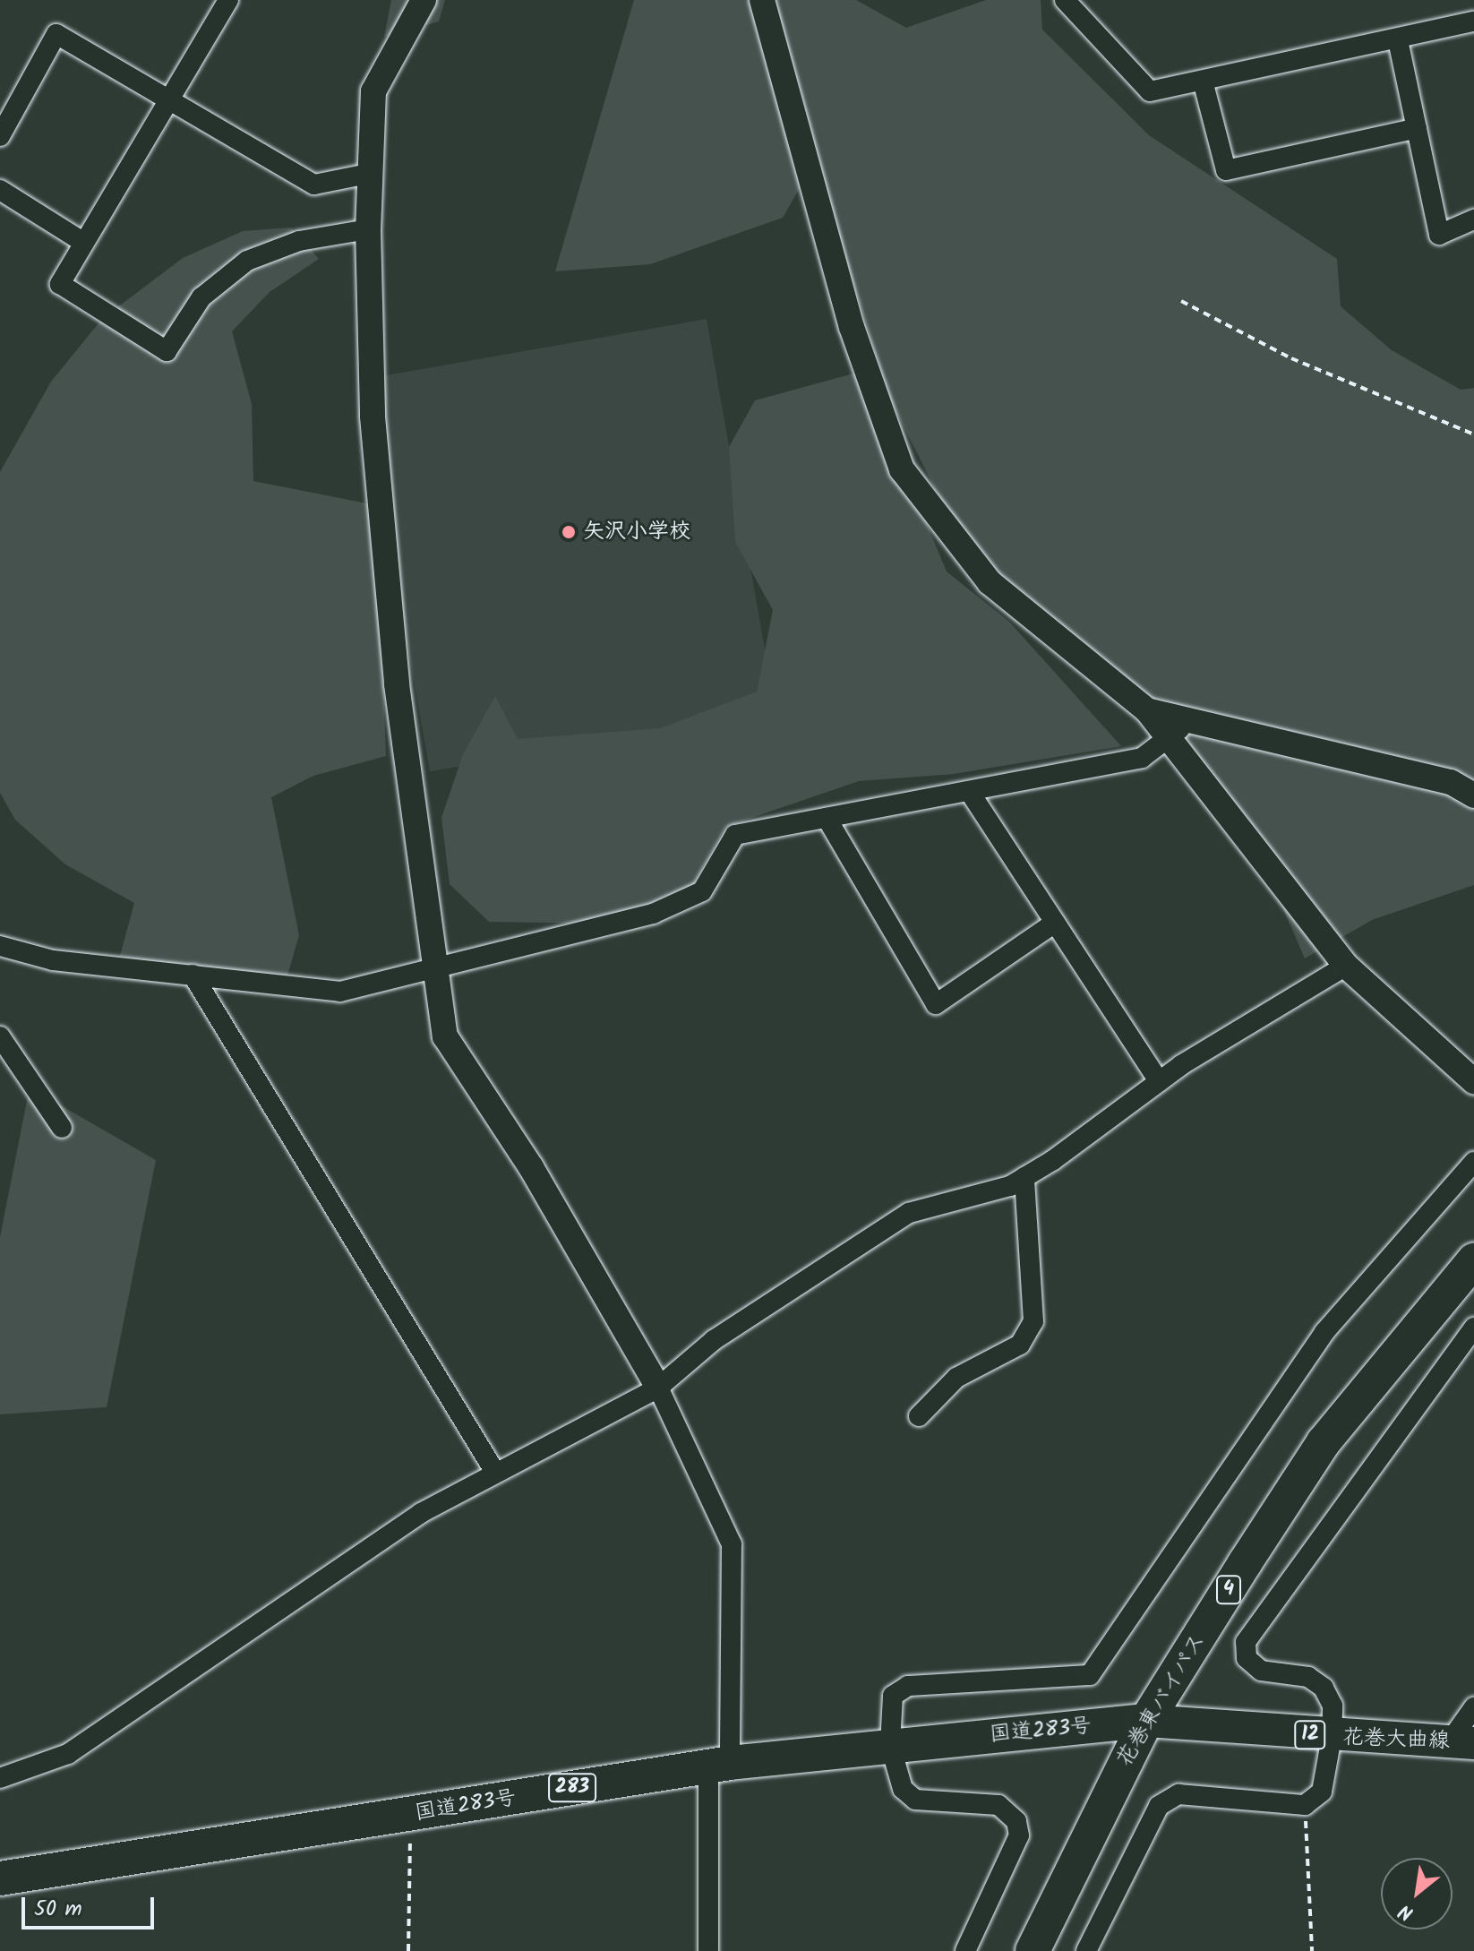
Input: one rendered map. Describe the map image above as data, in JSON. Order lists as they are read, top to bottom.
{
  "streets": {
    "highway": [
      "4",
      "花巻東バイパス",
      "国道283号",
      "283"
    ],
    "main road": ["12", "花巻大曲線"]
  },
  "crossings": [
    ["花巻東バイパス", "国道283号"],
    ["花巻東バイパス", "花巻大曲線"],
    ["国道283号", "花巻大曲線"]
  ],
  "places": ["矢沢小学校"],
  "scale_bar": "50 m",
  "north": "bottom left"
}
